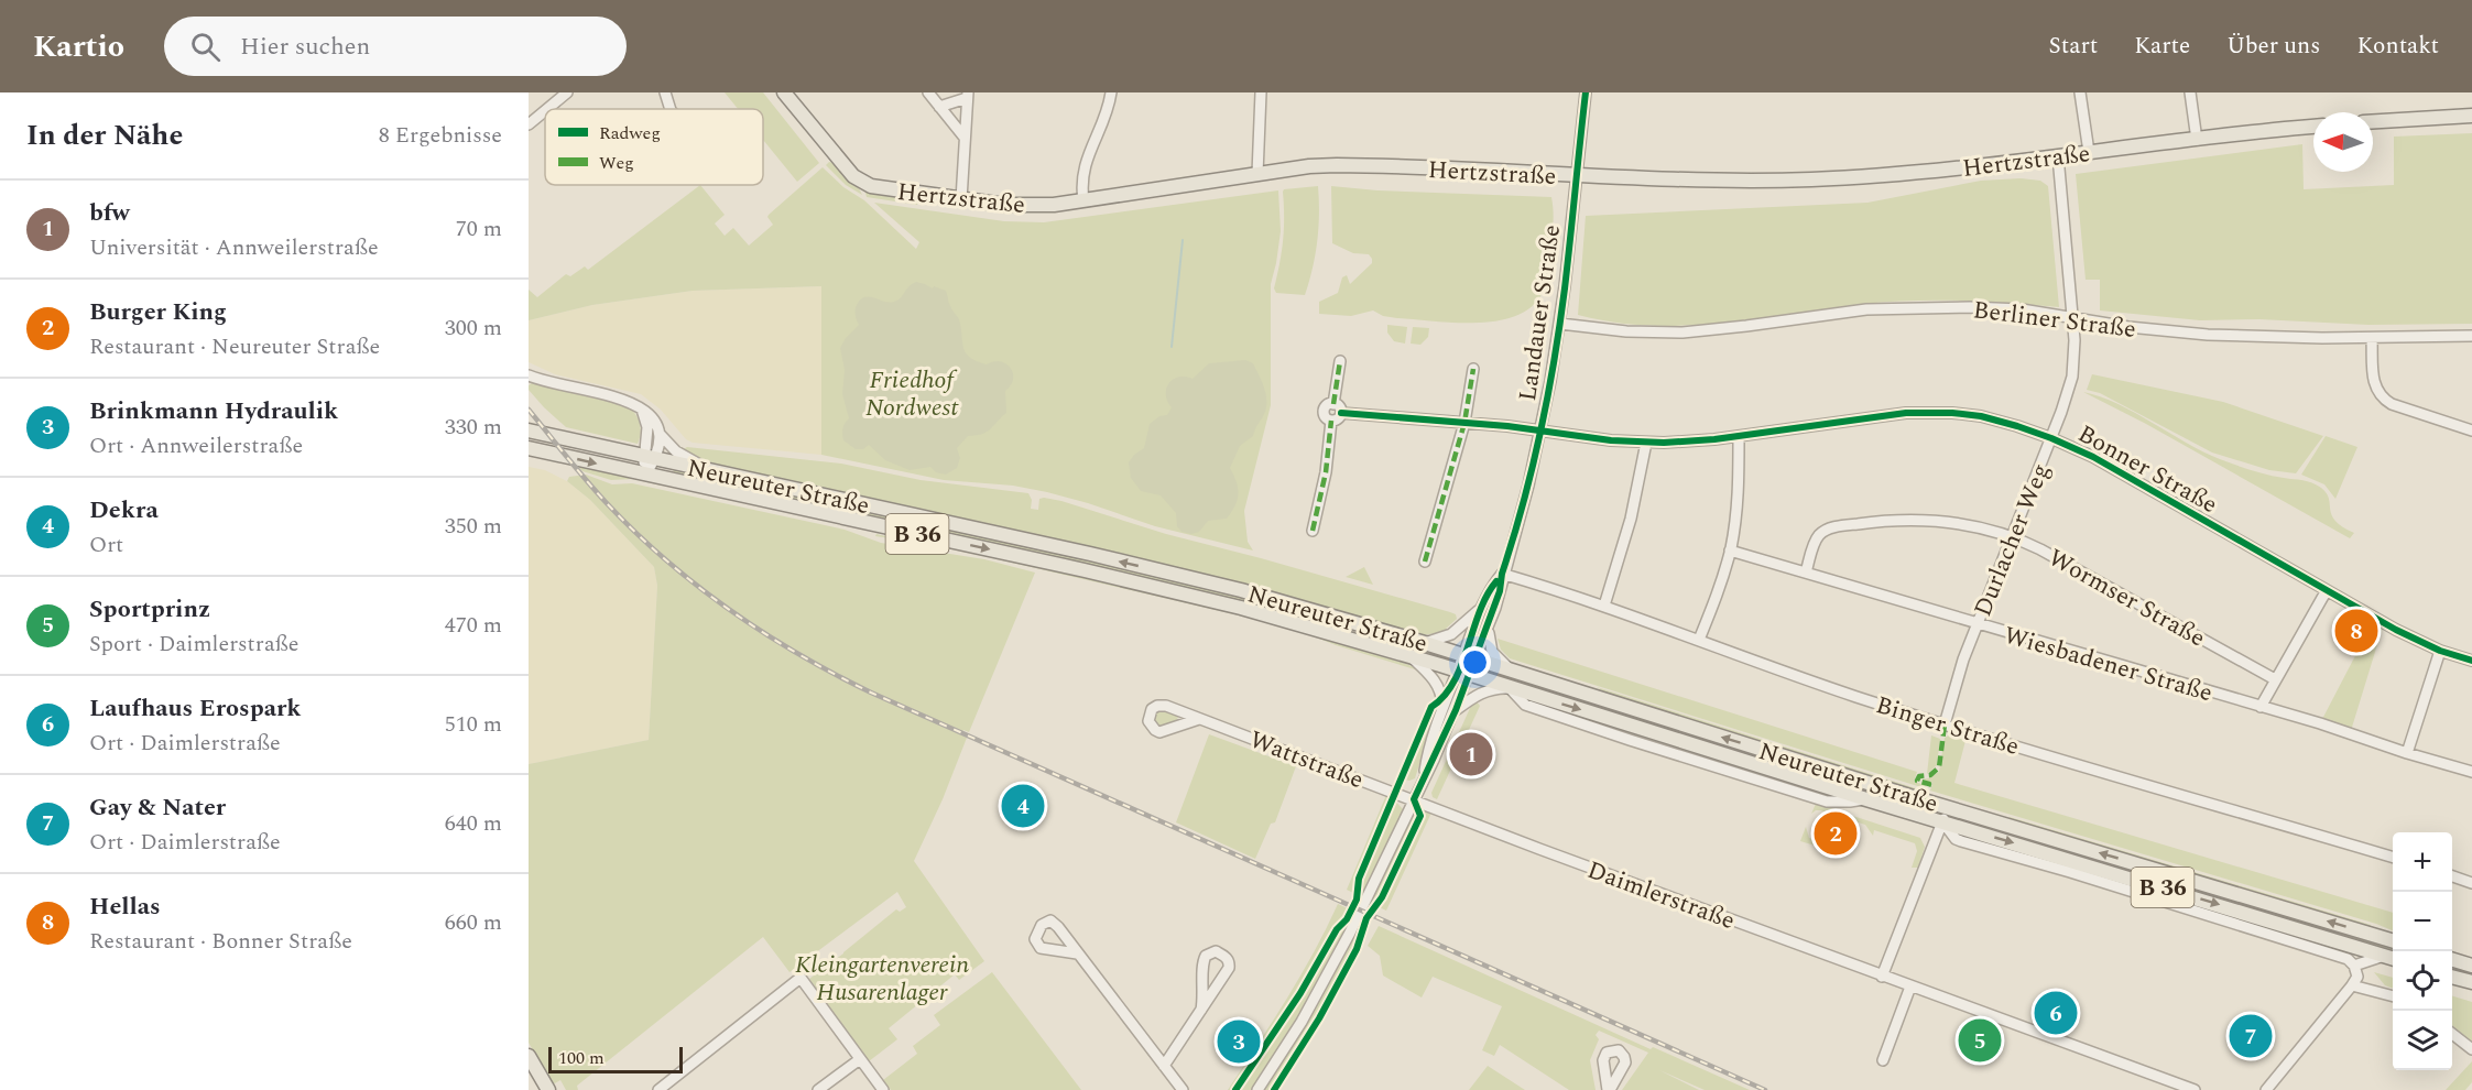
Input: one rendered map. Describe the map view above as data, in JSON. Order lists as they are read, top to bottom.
{
  "streets": {
    "main road": ["Hertzstraße", "Neureuter Straße", "B 36"],
    "street": [
      "Landauer Straße",
      "Berliner Straße",
      "Bonner Straße",
      "Durlacher Weg",
      "Wormser Straße",
      "Wiesbadener Straße",
      "Binger Straße",
      "Wattstraße",
      "Daimlerstraße"
    ]
  },
  "crossings": [
    ["Hertzstraße", "Landauer Straße"],
    ["Hertzstraße", "Durlacher Weg"],
    ["Landauer Straße", "Berliner Straße"],
    ["Landauer Straße", "Bonner Straße"],
    ["Landauer Straße", "Neureuter Straße"],
    ["Landauer Straße", "Binger Straße"],
    ["Berliner Straße", "Durlacher Weg"],
    ["Bonner Straße", "Durlacher Weg"],
    ["Durlacher Weg", "Wormser Straße"],
    ["Durlacher Weg", "Wiesbadener Straße"],
    ["Durlacher Weg", "Binger Straße"],
    ["Wormser Straße", "Wiesbadener Straße"],
    ["Wattstraße", "Daimlerstraße"]
  ],
  "parks": ["Friedhof Nordwest", "Kleingartenverein Husarenlager"],
  "legend": ["Radweg", "Weg"],
  "scale_bar": "100 m",
  "north": "left",
  "page": {
    "header": "Kartio",
    "search": "Hier suchen",
    "nav": [
      "Start",
      "Karte",
      "Über uns",
      "Kontakt"
    ],
    "heading": ["In der Nähe", "8 Ergebnisse"],
    "list": [
      {
        "mark": "1",
        "name": "bfw",
        "note": "Universität · Annweilerstraße",
        "value": "70 m"
      },
      {
        "mark": "2",
        "name": "Burger King",
        "note": "Restaurant · Neureuter Straße",
        "value": "300 m"
      },
      {
        "mark": "3",
        "name": "Brinkmann Hydraulik",
        "note": "Ort · Annweilerstraße",
        "value": "330 m"
      },
      {
        "mark": "4",
        "name": "Dekra",
        "note": "Ort",
        "value": "350 m"
      },
      {
        "mark": "5",
        "name": "Sportprinz",
        "note": "Sport · Daimlerstraße",
        "value": "470 m"
      },
      {
        "mark": "6",
        "name": "Laufhaus Erospark",
        "note": "Ort · Daimlerstraße",
        "value": "510 m"
      },
      {
        "mark": "7",
        "name": "Gay & Nater",
        "note": "Ort · Daimlerstraße",
        "value": "640 m"
      },
      {
        "mark": "8",
        "name": "Hellas",
        "note": "Restaurant · Bonner Straße",
        "value": "660 m"
      }
    ],
    "pins": [
      "8",
      "1",
      "4",
      "2",
      "6",
      "7",
      "5",
      "3"
    ],
    "map_buttons": ["+", "−"],
    "scale": "100 m"
  }
}
